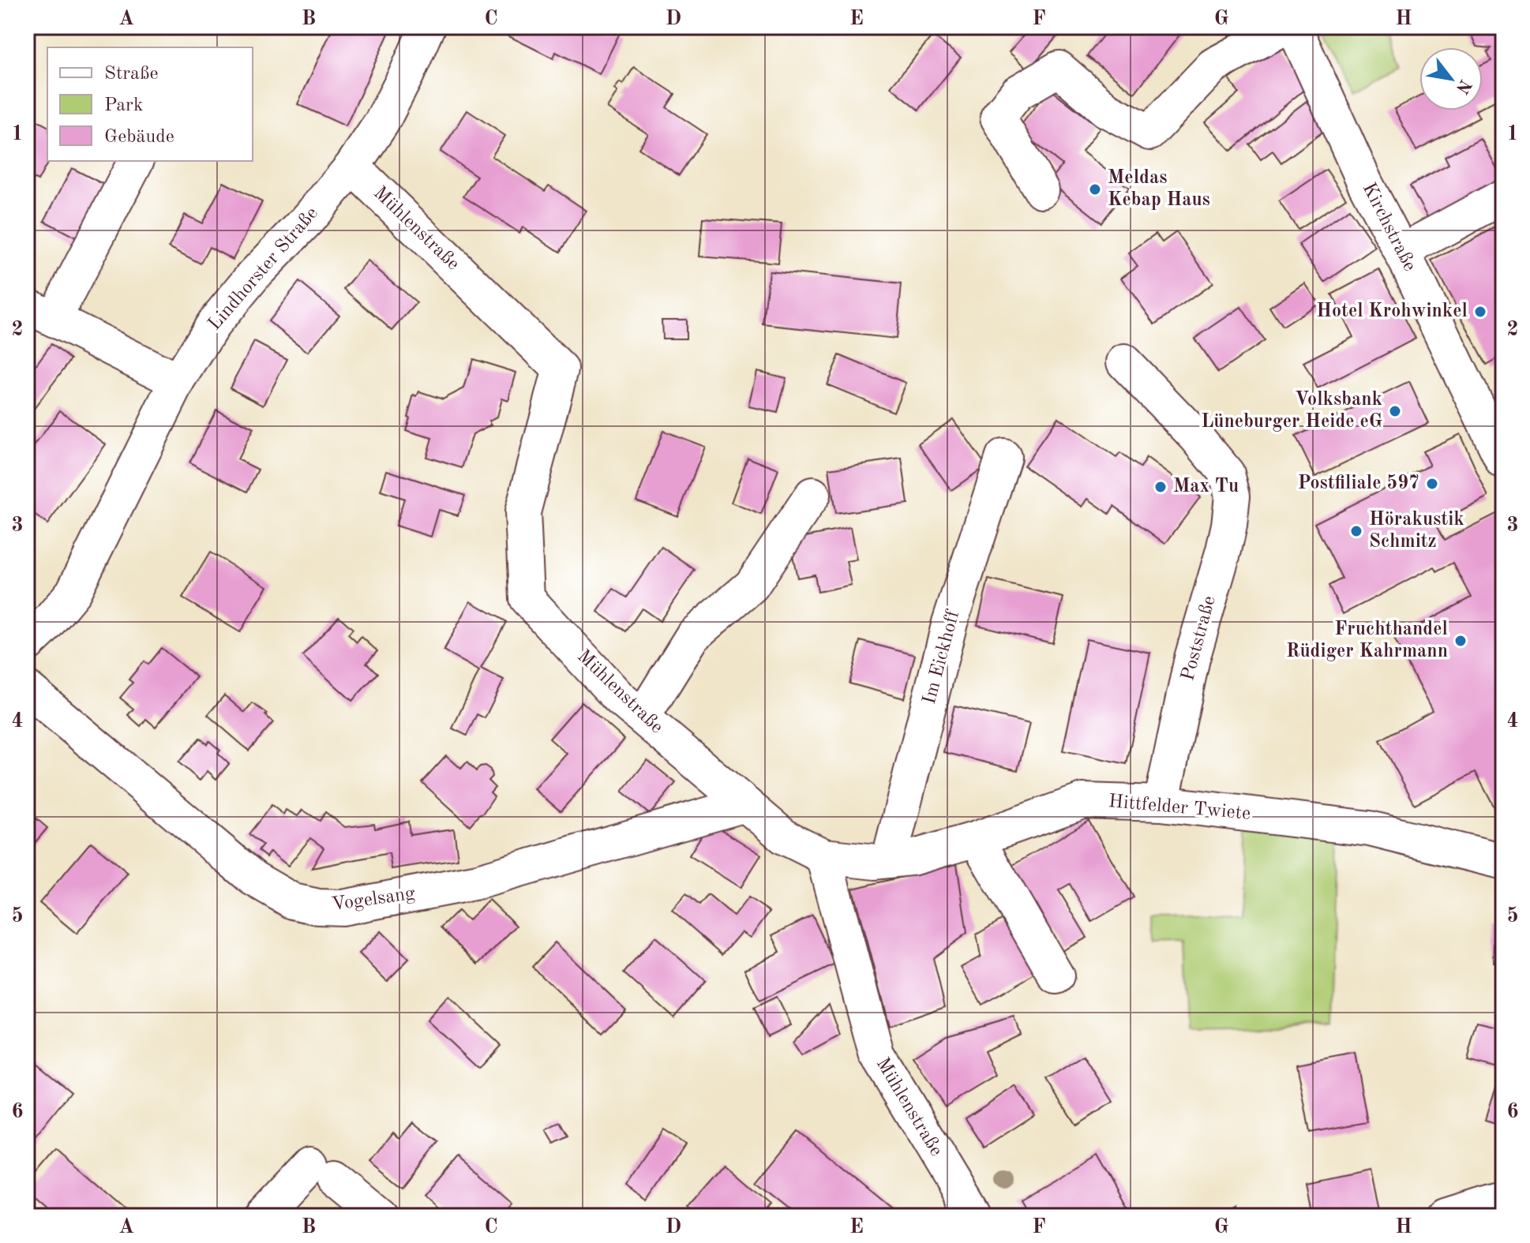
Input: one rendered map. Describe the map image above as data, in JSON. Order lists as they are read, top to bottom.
{
  "streets": {
    "street": [
      "Kirchstraße",
      "Mühlenstraße",
      "Lindhorster Straße",
      "Poststraße",
      "Im Eickhoff",
      "Hittfelder Twiete",
      "Vogelsang"
    ]
  },
  "crossings": [
    ["Mühlenstraße", "Lindhorster Straße"],
    ["Mühlenstraße", "Hittfelder Twiete"],
    ["Mühlenstraße", "Vogelsang"],
    ["Poststraße", "Hittfelder Twiete"],
    ["Im Eickhoff", "Hittfelder Twiete"]
  ],
  "places": [
    "Meldas Kebap Haus",
    "Hotel Krohwinkel",
    "Volksbank Lüneburger Heide eG",
    "Postfiliale 597",
    "Max Tu",
    "Hörakustik Schmitz",
    "Fruchthandel Rüdiger Kahrmann"
  ],
  "legend": ["Straße", "Park", "Gebäude"],
  "north": "bottom right",
  "grid": {
    "columns": [
      "A",
      "B",
      "C",
      "D",
      "E",
      "F",
      "G",
      "H"
    ],
    "rows": [
      "1",
      "2",
      "3",
      "4",
      "5",
      "6"
    ]
  }
}
